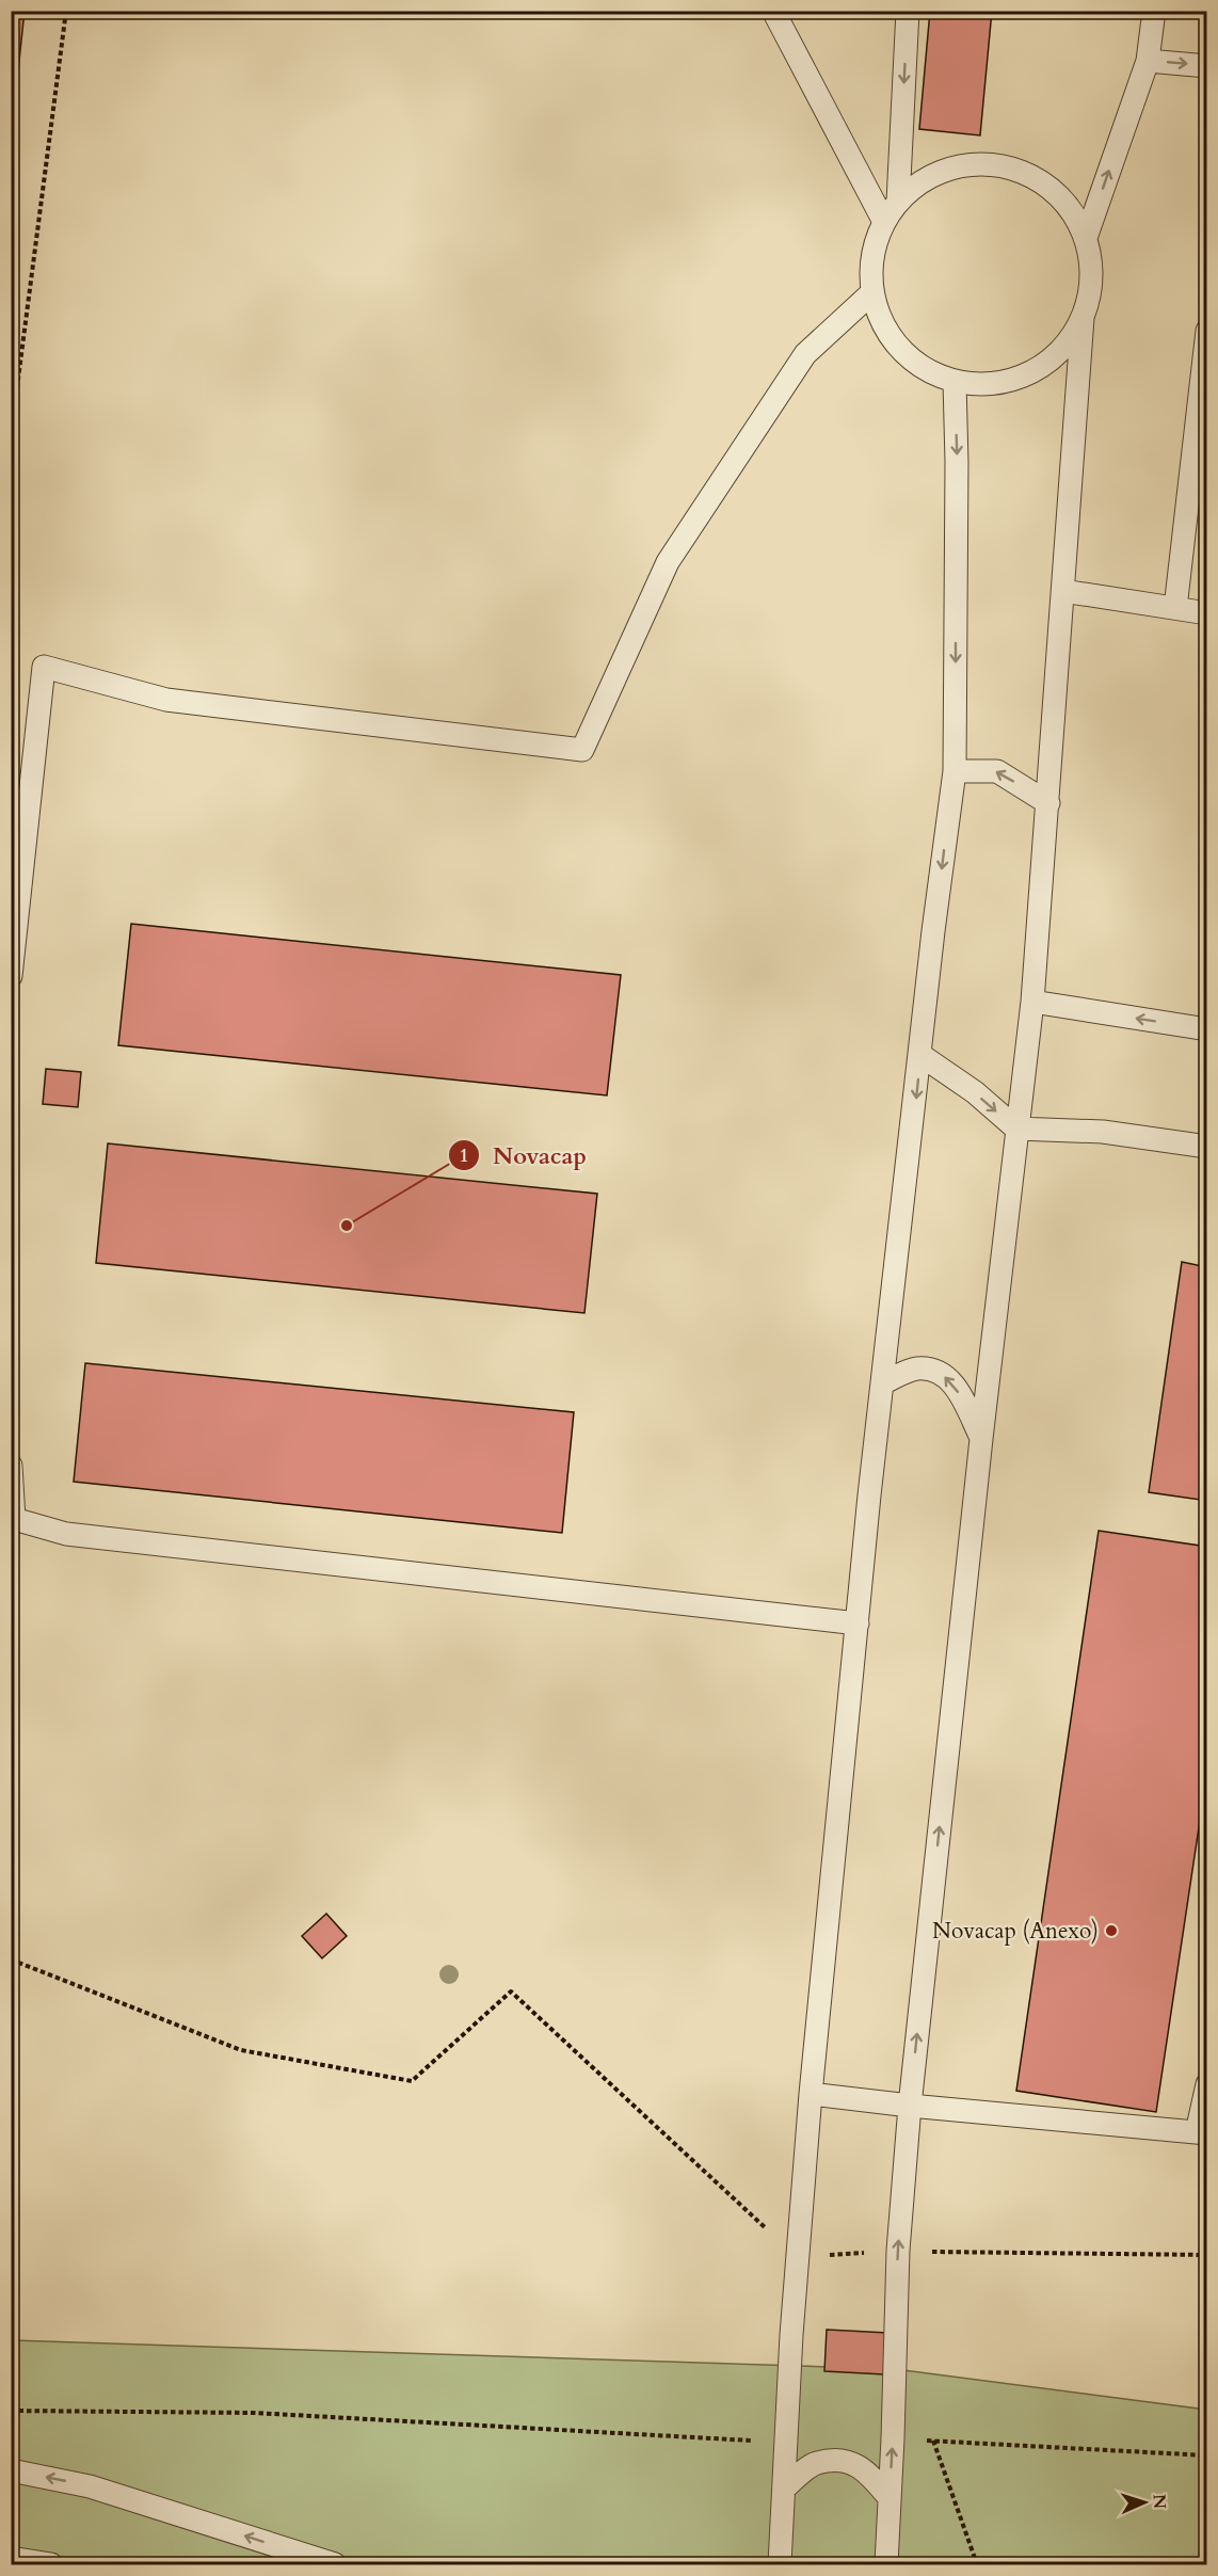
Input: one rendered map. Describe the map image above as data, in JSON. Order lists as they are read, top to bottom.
{
  "places": ["Novacap", "Novacap (Anexo)"],
  "north": "right"
}
